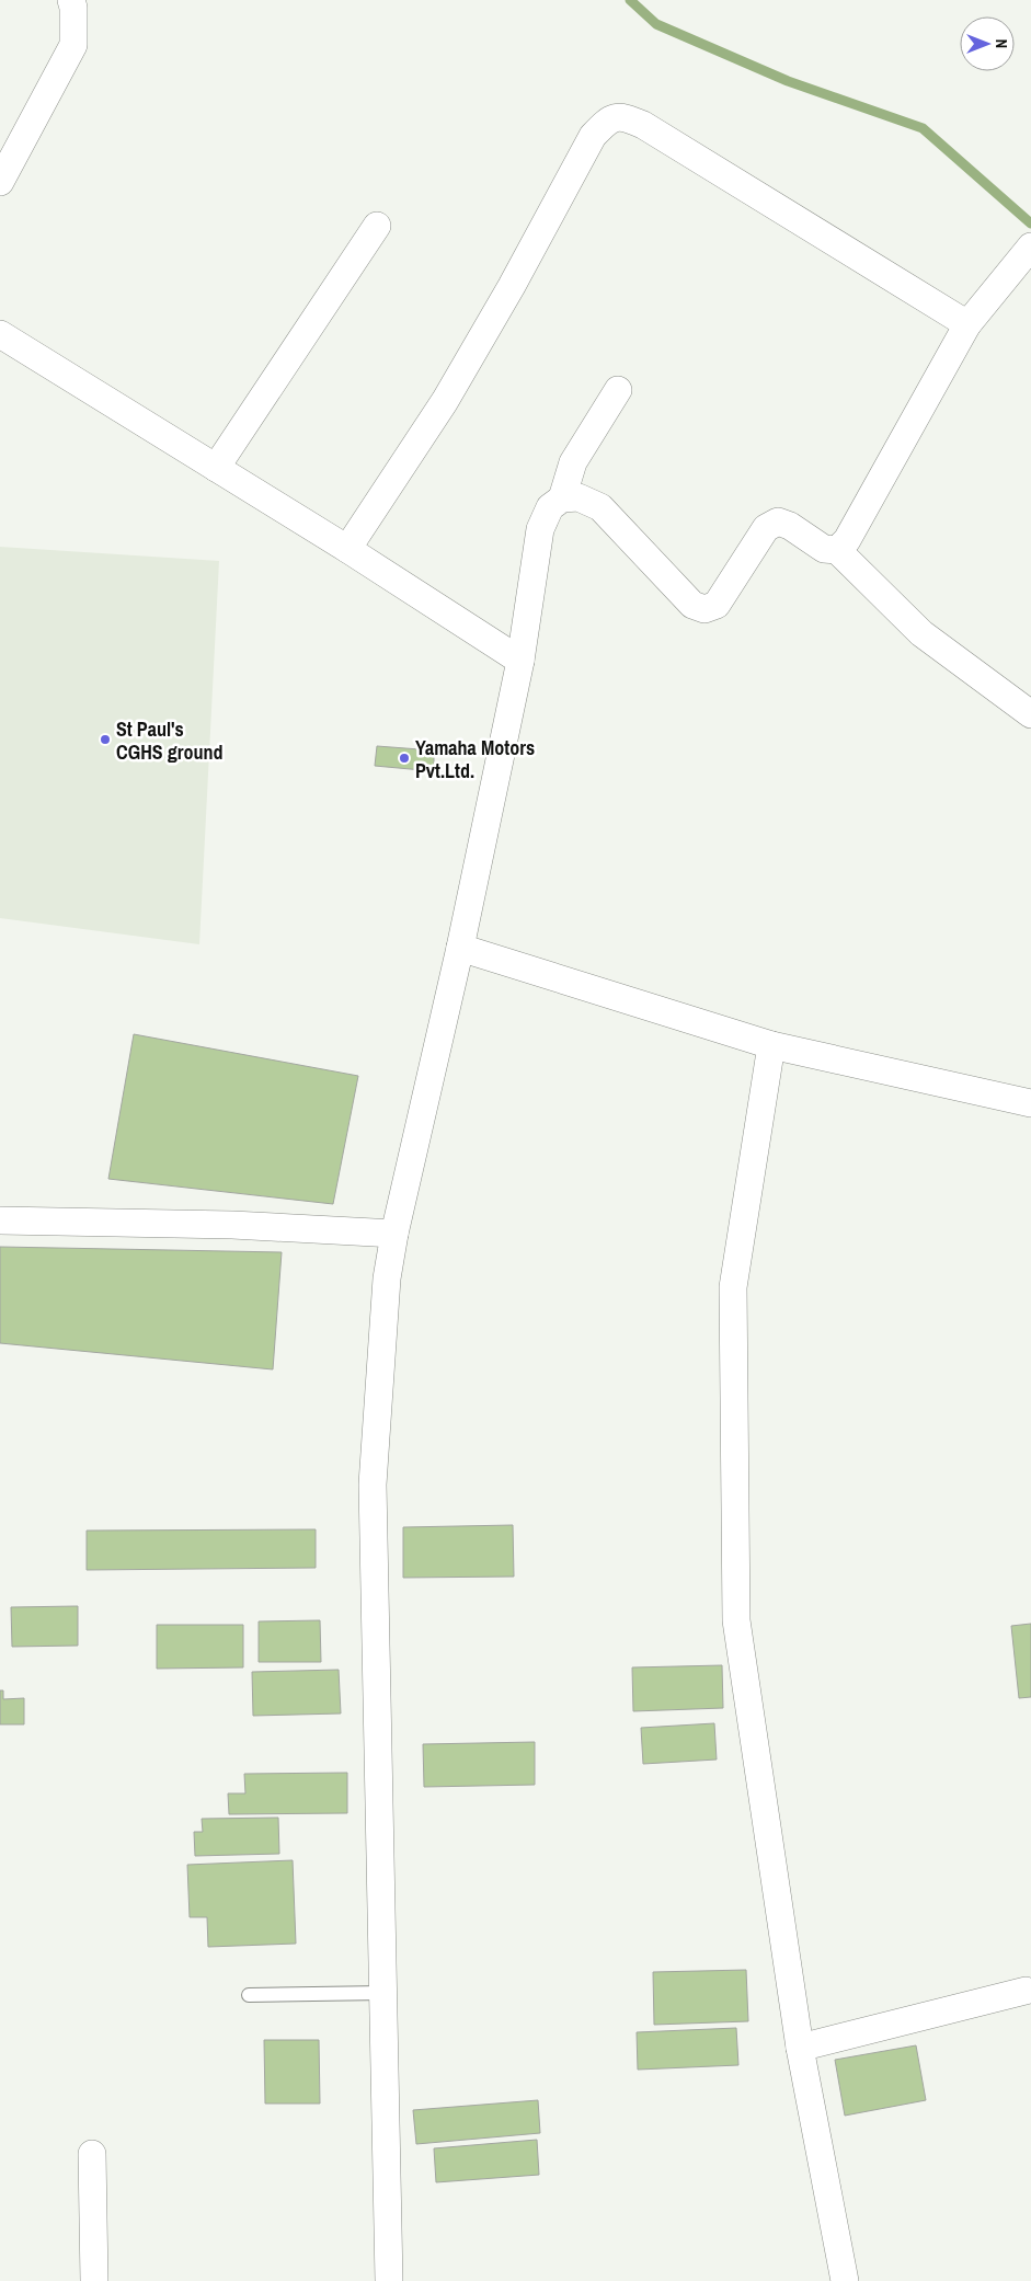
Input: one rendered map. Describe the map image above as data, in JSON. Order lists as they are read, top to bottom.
{
  "places": ["St Paul's CGHS ground", "Yamaha Motors Pvt.Ltd."],
  "north": "right"
}
